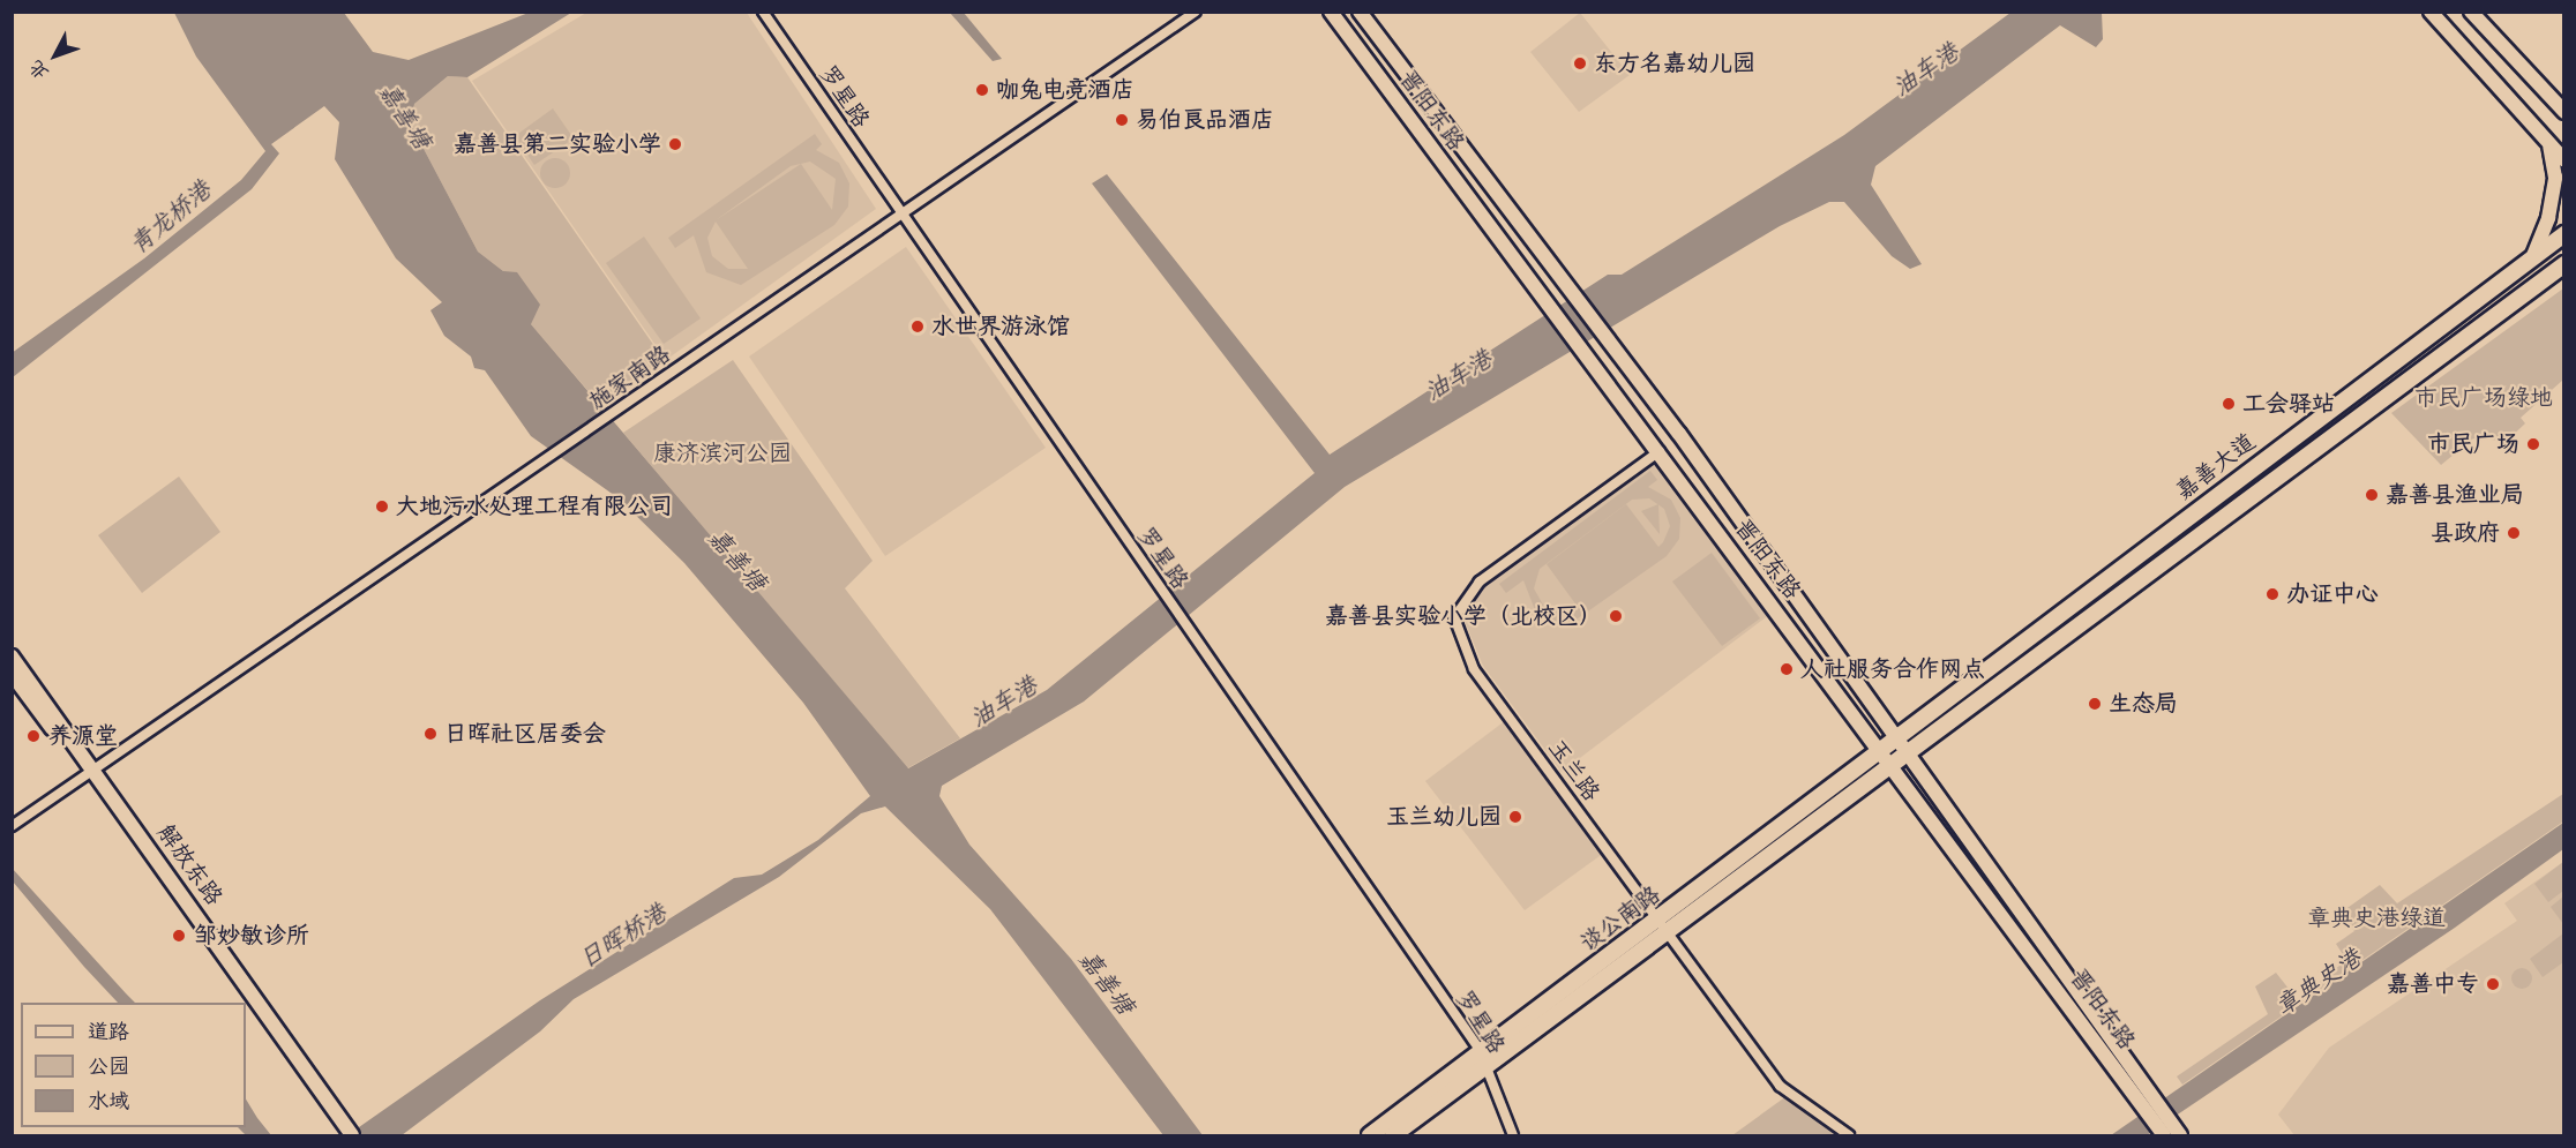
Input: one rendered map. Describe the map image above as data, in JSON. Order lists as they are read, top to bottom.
{
  "streets": {
    "main road": [
      "晋阳东路",
      "嘉善大道",
      "解放东路",
      "谈公南路"
    ],
    "street": ["罗星路", "施家南路", "玉兰路"]
  },
  "crossings": [
    ["罗星路", "施家南路"],
    ["罗星路", "谈公南路"],
    ["晋阳东路", "嘉善大道"],
    ["晋阳东路", "玉兰路"],
    ["晋阳东路", "谈公南路"],
    ["施家南路", "解放东路"],
    ["嘉善大道", "谈公南路"],
    ["玉兰路", "谈公南路"]
  ],
  "water": [
    "油车港",
    "嘉善塘",
    "青龙桥港",
    "日晖桥港",
    "章典史港"
  ],
  "parks": ["市民广场绿地", "康济滨河公园", "章典史港绿道"],
  "places": [
    "东方名嘉幼儿园",
    "咖兔电竞酒店",
    "易伯良品酒店",
    "嘉善县第二实验小学",
    "水世界游泳馆",
    "工会驿站",
    "市民广场",
    "嘉善县渔业局",
    "大地污水处理工程有限公司",
    "县政府",
    "办证中心",
    "嘉善县实验小学（北校区）",
    "人社服务合作网点",
    "生态局",
    "日晖社区居委会",
    "养源堂",
    "玉兰幼儿园",
    "邹妙敏诊所",
    "嘉善中专"
  ],
  "legend": ["道路", "公园", "水域"],
  "north": "bottom left"
}
